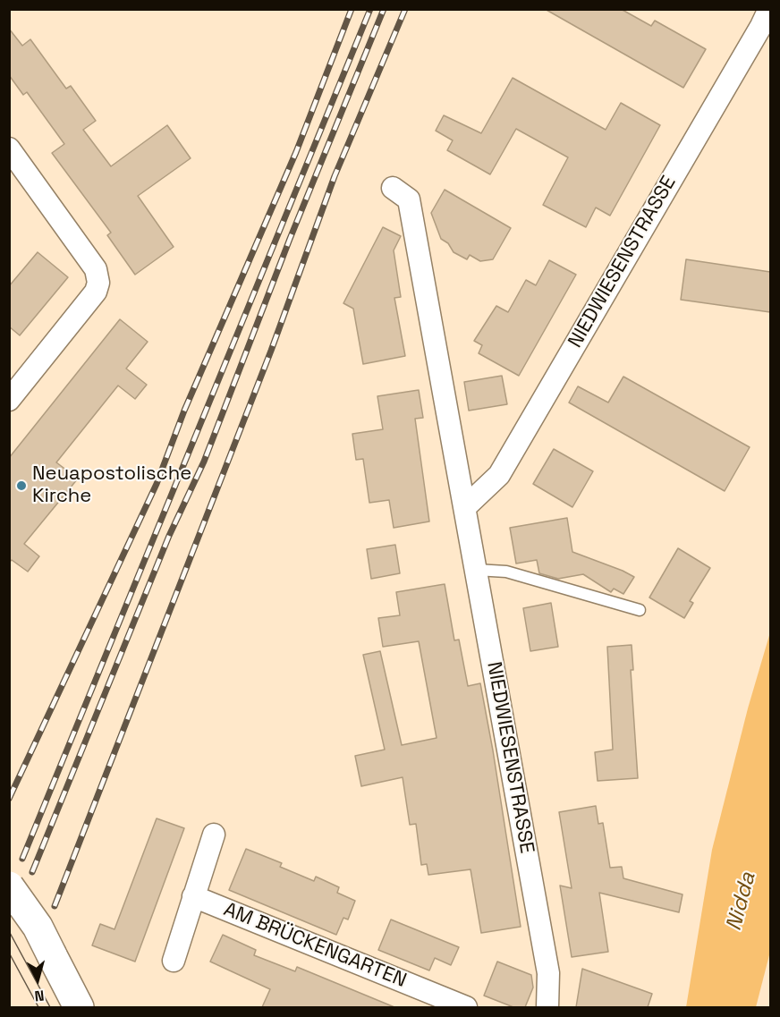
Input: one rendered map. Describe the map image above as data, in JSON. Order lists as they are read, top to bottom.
{
  "streets": {
    "street": ["NIEDWIESENSTRASSE", "AM BRÜCKENGARTEN"]
  },
  "water": ["Nidda"],
  "places": ["Neuapostolische Kirche"],
  "north": "bottom"
}
